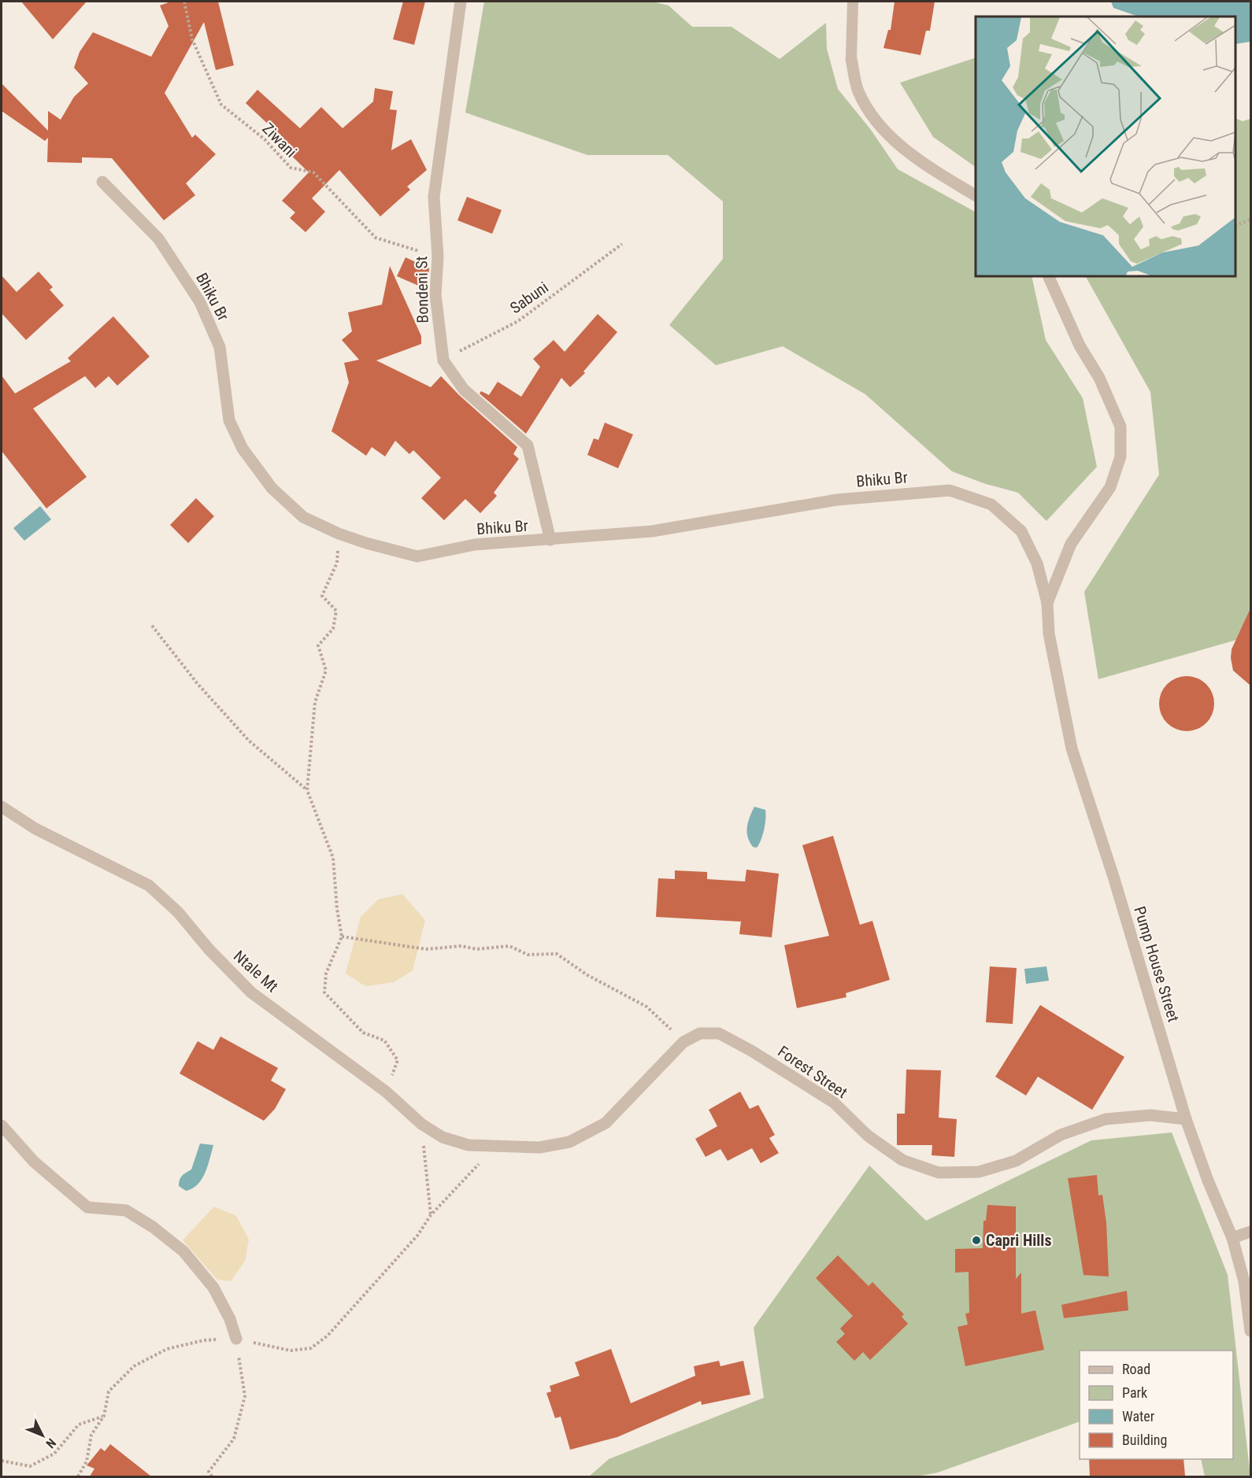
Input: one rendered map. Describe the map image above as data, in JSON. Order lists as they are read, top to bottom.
{
  "streets": {
    "street": [
      "Bondeni St",
      "Bhiku Br",
      "Pump House Street",
      "Ntale Mt",
      "Forest Street"
    ],
    "path": ["Ziwani", "Sabuni"]
  },
  "crossings": [
    ["Ziwani", "Bondeni St"],
    ["Bondeni St", "Sabuni"],
    ["Bhiku Br", "Pump House Street"],
    ["Pump House Street", "Forest Street"],
    ["Ntale Mt", "Forest Street"]
  ],
  "places": ["Capri Hills"],
  "legend": [
    "Road",
    "Park",
    "Water",
    "Building"
  ],
  "north": "bottom right"
}
